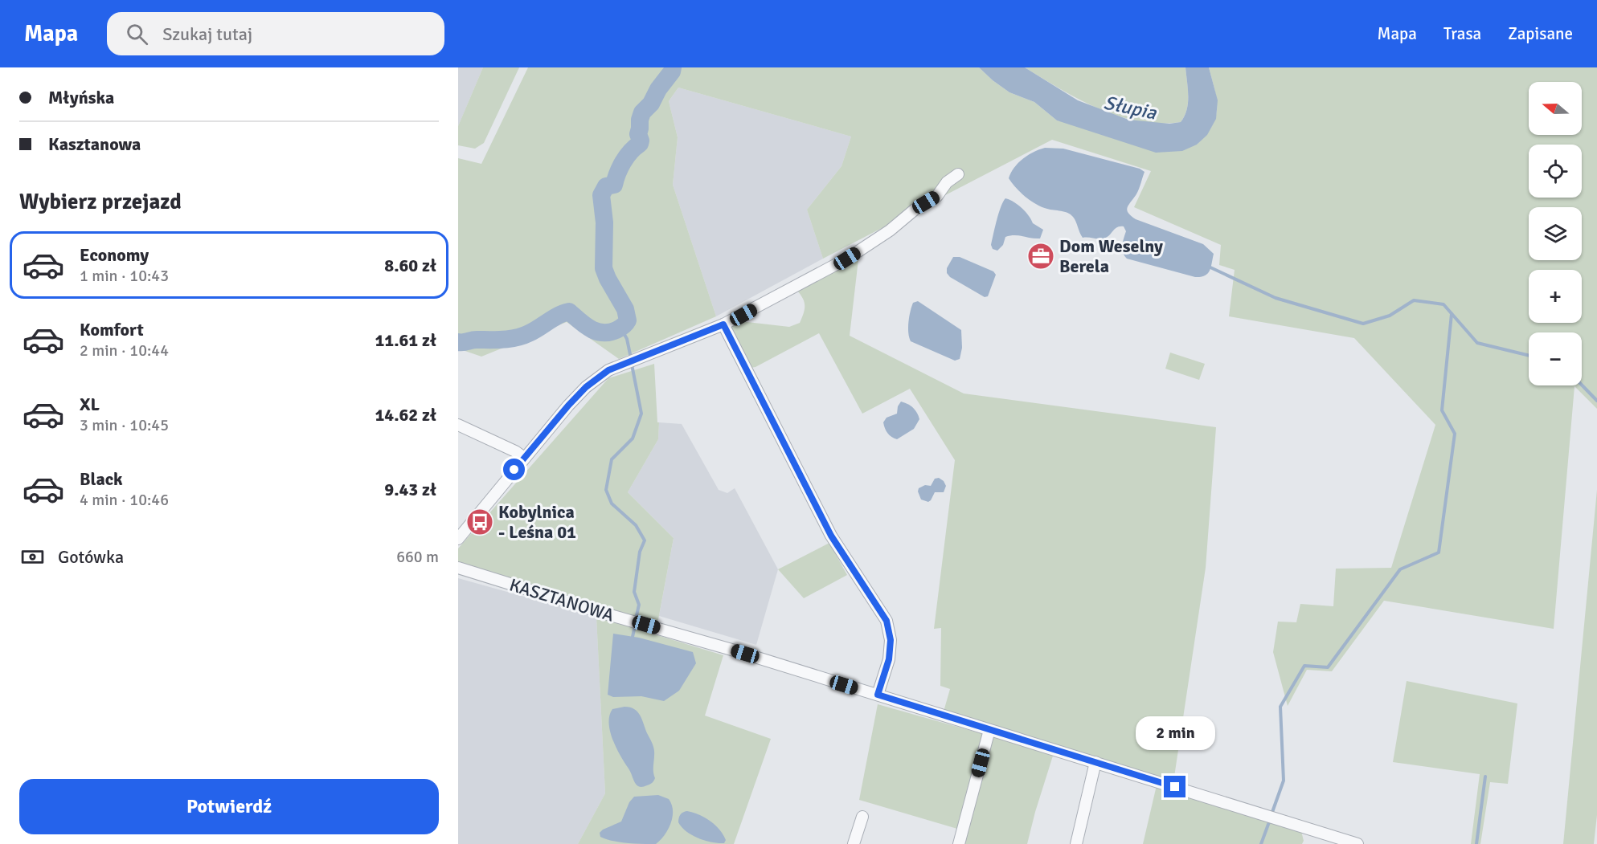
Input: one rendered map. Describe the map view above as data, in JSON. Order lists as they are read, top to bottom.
{
  "streets": {
    "street": ["KASZTANOWA"]
  },
  "water": ["Słupia"],
  "places": {
    "office": ["Dom Weselny Berela"],
    "bus stop": ["Kobylnica - Leśna 01"]
  },
  "north": "left",
  "page": {
    "header": "Mapa",
    "search": "Szukaj tutaj",
    "nav": ["Mapa", "Trasa", "Zapisane"],
    "banner": ["Młyńska", "Kasztanowa"],
    "map_buttons": ["+", "−"],
    "heading": "Wybierz przejazd",
    "list": [
      {
        "name": "Economy",
        "note": "1 min · 10:43",
        "value": "8.60 zł"
      },
      {
        "name": "Komfort",
        "note": "2 min · 10:44",
        "value": "11.61 zł"
      },
      {
        "name": "XL",
        "note": "3 min · 10:45",
        "value": "14.62 zł"
      },
      {
        "name": "Black",
        "note": "4 min · 10:46",
        "value": "9.43 zł"
      }
    ],
    "pay": ["Gotówka", "660 m"],
    "bubble": "2 min",
    "buttons": "Potwierdź"
  }
}
